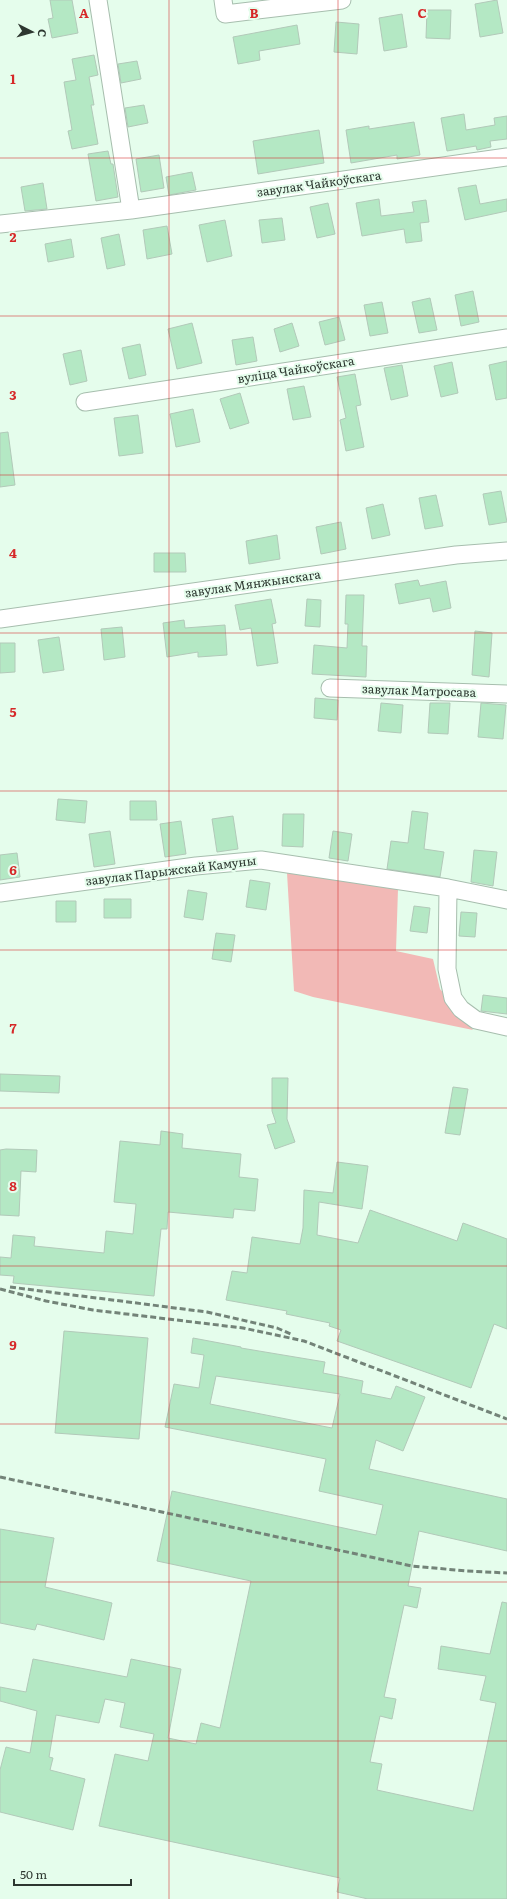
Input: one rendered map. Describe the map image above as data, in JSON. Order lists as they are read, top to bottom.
{
  "streets": {
    "street": [
      "завулак Чайкоўскага",
      "вуліца Чайкоўскага",
      "завулак Мянжынскага",
      "завулак Матросава",
      "завулак Парыжскай Камуны"
    ]
  },
  "scale_bar": "50 m",
  "north": "right",
  "grid": {
    "columns": ["A", "B", "C"],
    "rows": [
      "1",
      "2",
      "3",
      "4",
      "5",
      "6",
      "7",
      "8",
      "9"
    ]
  }
}
